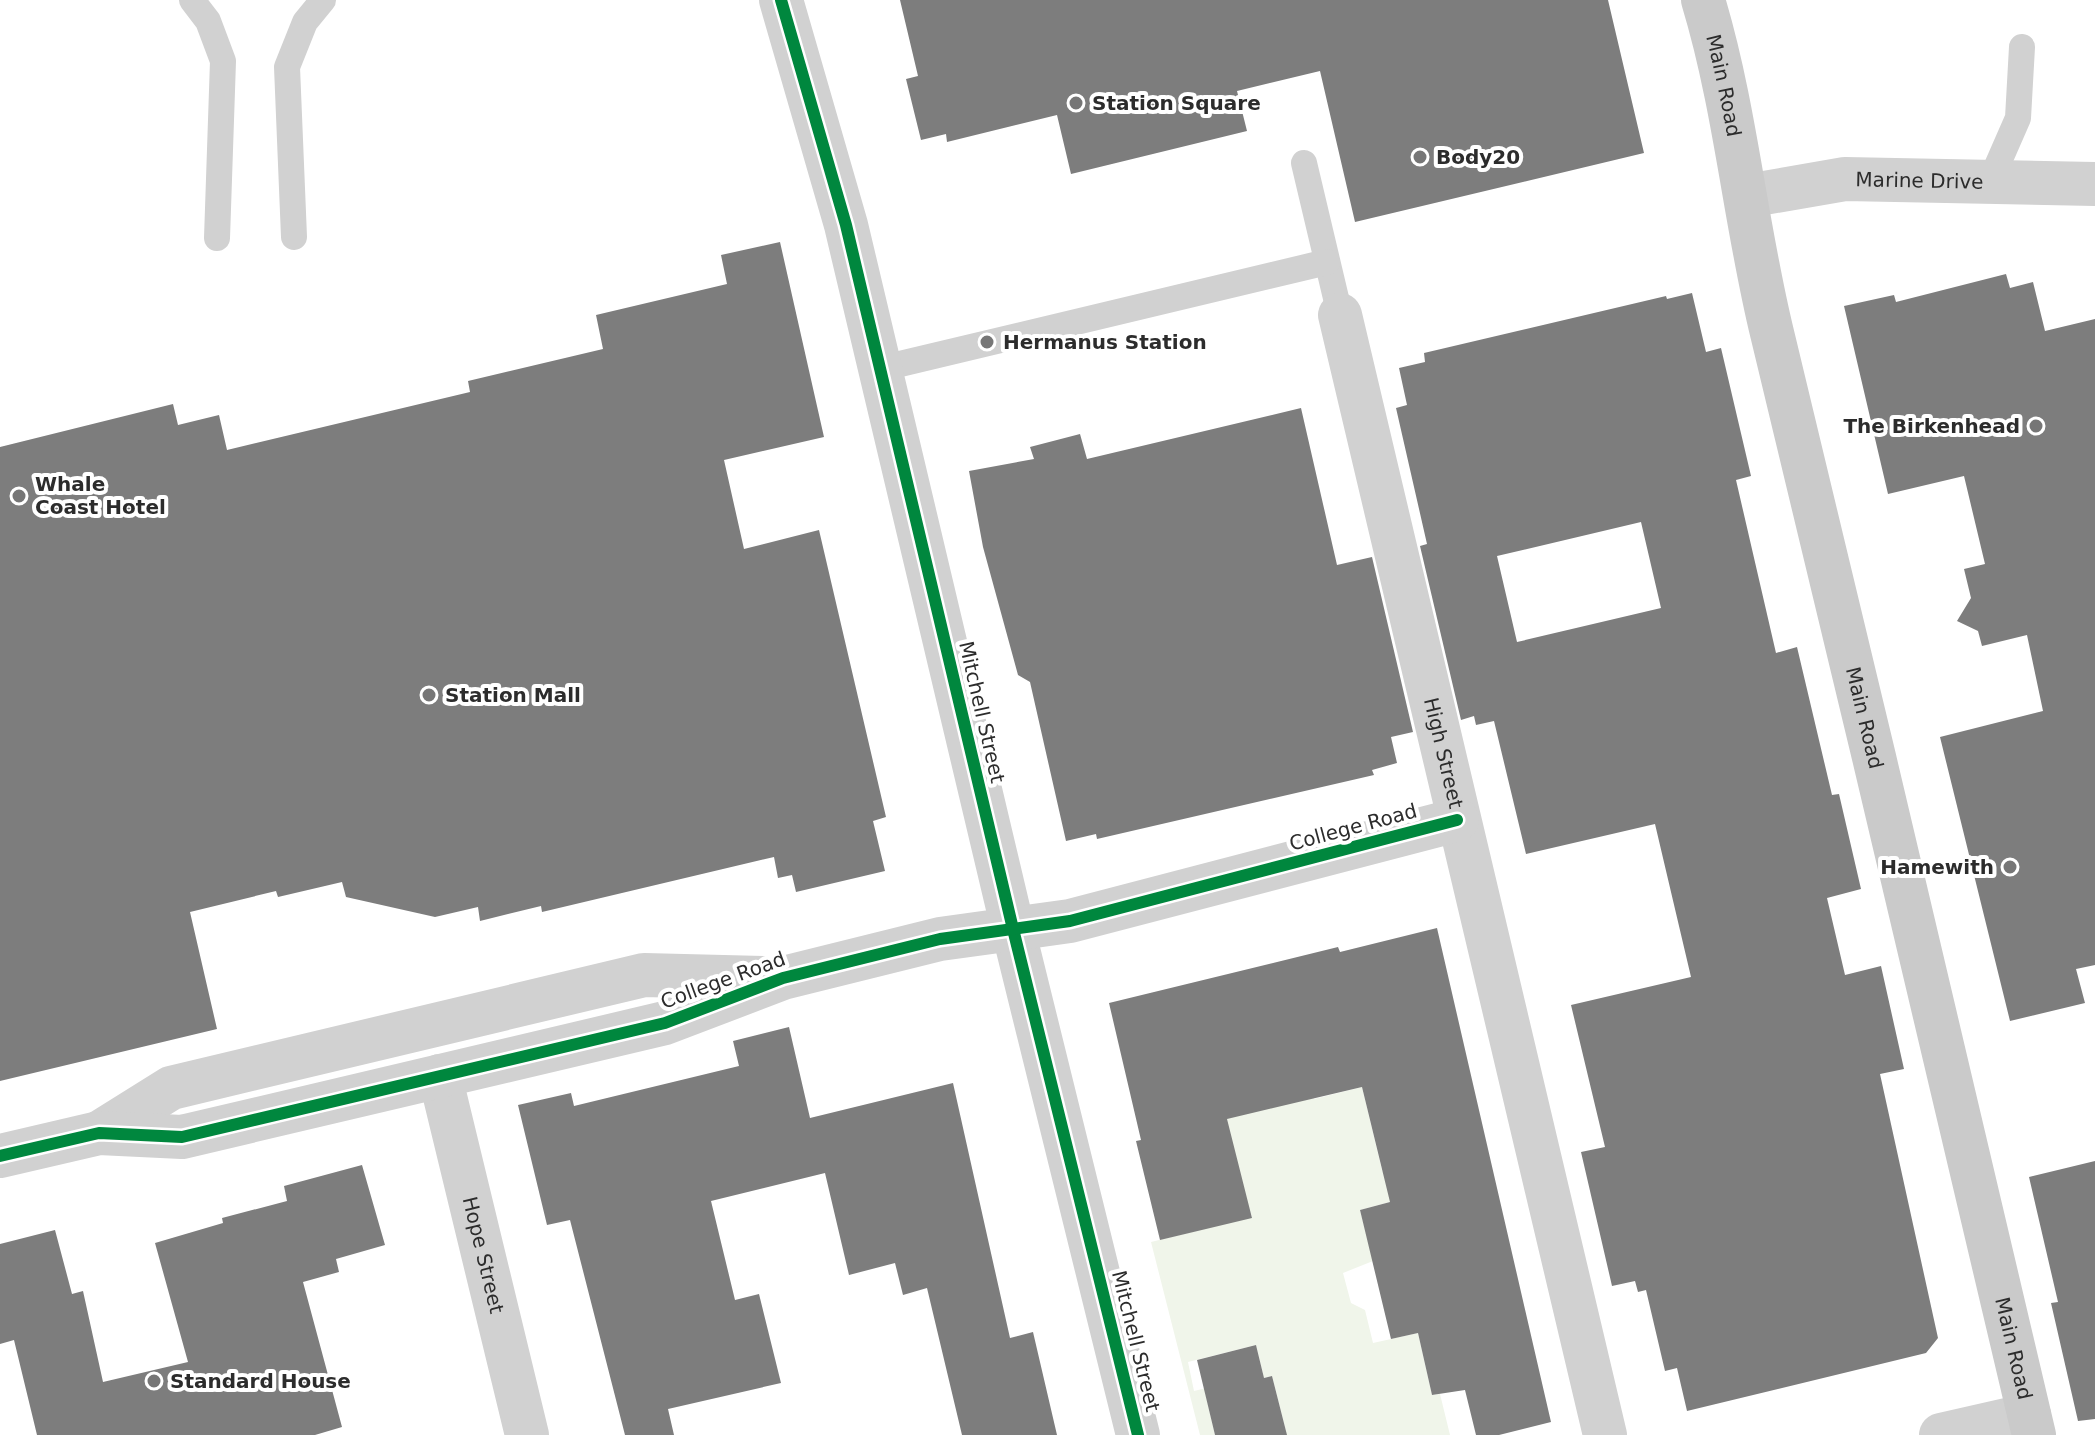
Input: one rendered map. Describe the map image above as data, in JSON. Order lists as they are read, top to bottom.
{
  "streets": {
    "main road": ["Main Road"],
    "street": [
      "Marine Drive",
      "Mitchell Street",
      "High Street",
      "College Road",
      "Hope Street"
    ]
  },
  "crossings": [
    ["Main Road", "Marine Drive"],
    ["Mitchell Street", "College Road"],
    ["High Street", "College Road"],
    ["College Road", "Hope Street"]
  ],
  "places": [
    "Station Square",
    "Body20",
    "Hermanus Station",
    "The Birkenhead",
    "Whale Coast Hotel",
    "Station Mall",
    "Hamewith",
    "Standard House"
  ]
}
